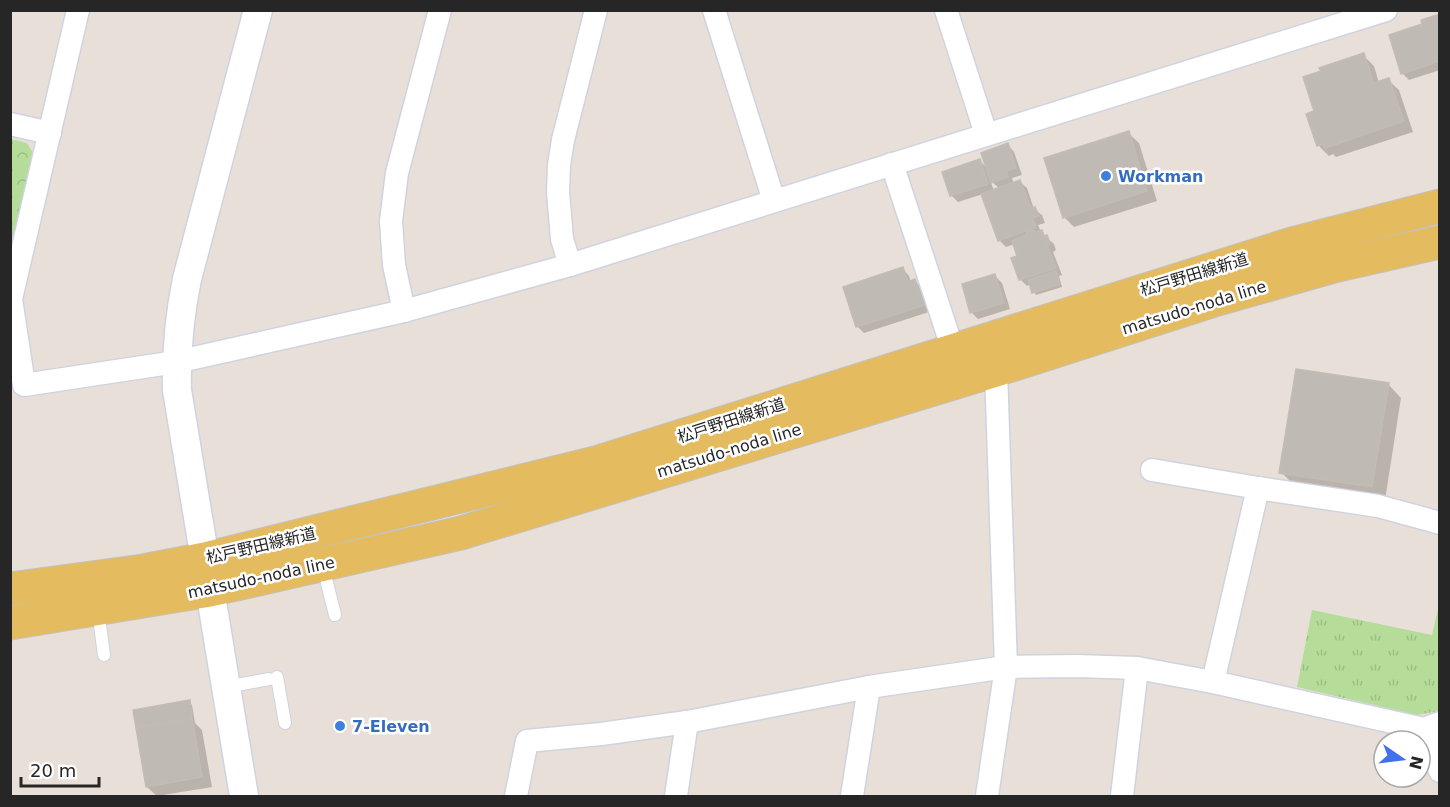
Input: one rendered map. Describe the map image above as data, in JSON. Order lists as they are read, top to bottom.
{
  "streets": {
    "main road": ["松戸野田線新道", "matsudo-noda line"]
  },
  "crossings": [
    ["松戸野田線新道", "matsudo-noda line"]
  ],
  "places": ["Workman", "7-Eleven"],
  "scale_bar": "20 m",
  "north": "right"
}
